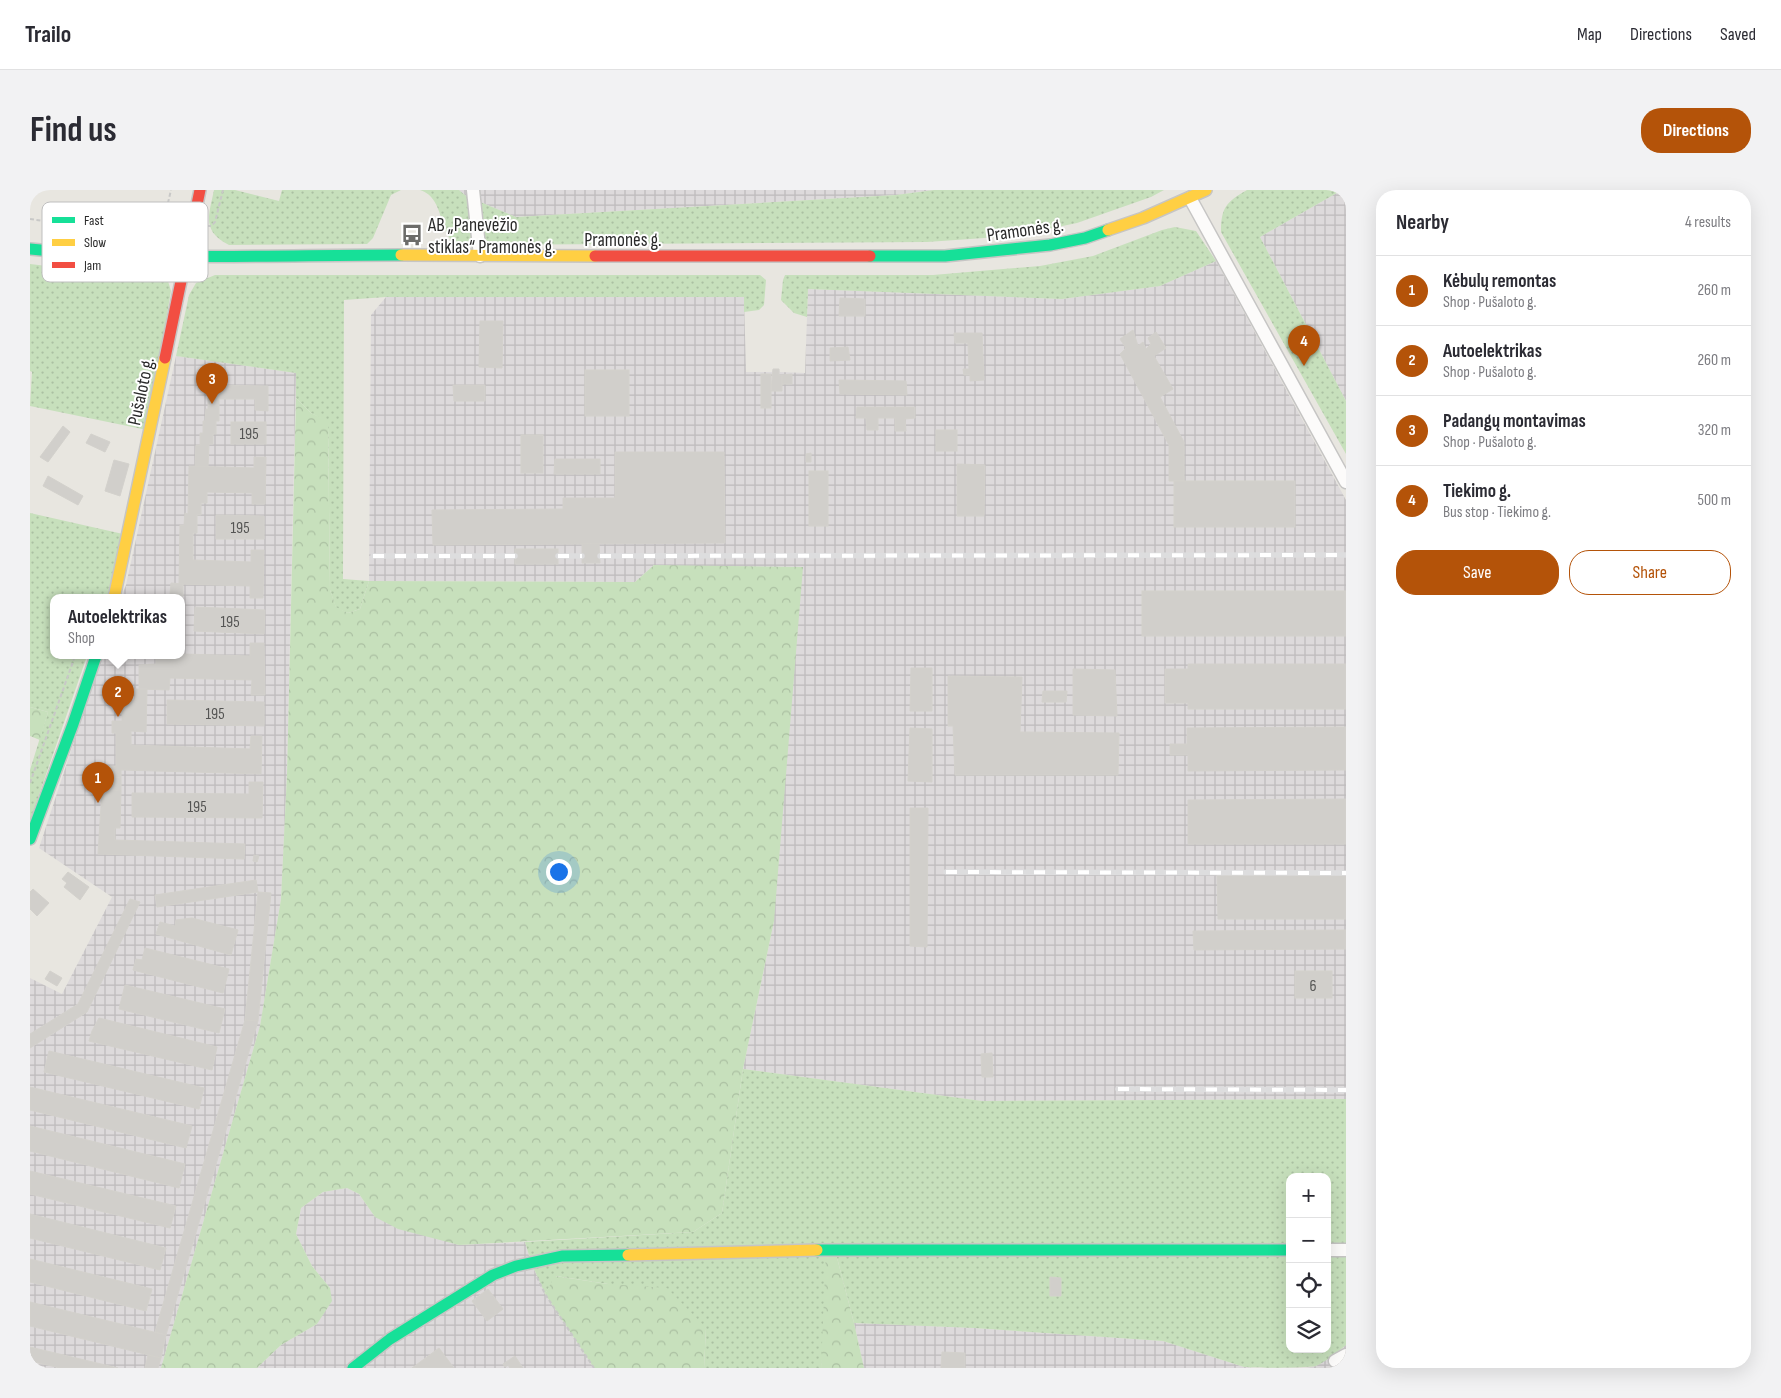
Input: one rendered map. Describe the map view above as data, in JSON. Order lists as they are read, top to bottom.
{
  "streets": {
    "main road": ["Pramonės g.", "Pušaloto g."]
  },
  "places": {
    "bus stop": ["AB „Panevėžio stiklas“ Pramonės g."]
  },
  "house_numbers": [
    "195",
    "195",
    "195",
    "195",
    "195",
    "6"
  ],
  "legend": ["Fast", "Slow", "Jam"],
  "page": {
    "header": "Trailo",
    "nav": ["Map", "Directions", "Saved"],
    "buttons": [
      "Directions",
      ["Save", "Share"]
    ],
    "title": "Find us",
    "heading": ["Nearby", "4 results"],
    "list": [
      {
        "mark": "1",
        "name": "Kėbulų remontas",
        "note": "Shop · Pušaloto g.",
        "value": "260 m"
      },
      {
        "mark": "2",
        "name": "Autoelektrikas",
        "note": "Shop · Pušaloto g.",
        "value": "260 m"
      },
      {
        "mark": "3",
        "name": "Padangų montavimas",
        "note": "Shop · Pušaloto g.",
        "value": "320 m"
      },
      {
        "mark": "4",
        "name": "Tiekimo g.",
        "note": "Bus stop · Tiekimo g.",
        "value": "500 m"
      }
    ],
    "pins": [
      "4",
      "3",
      "2",
      "1"
    ],
    "popup": ["Autoelektrikas", "Shop"],
    "map_buttons": ["+", "−"]
  }
}
